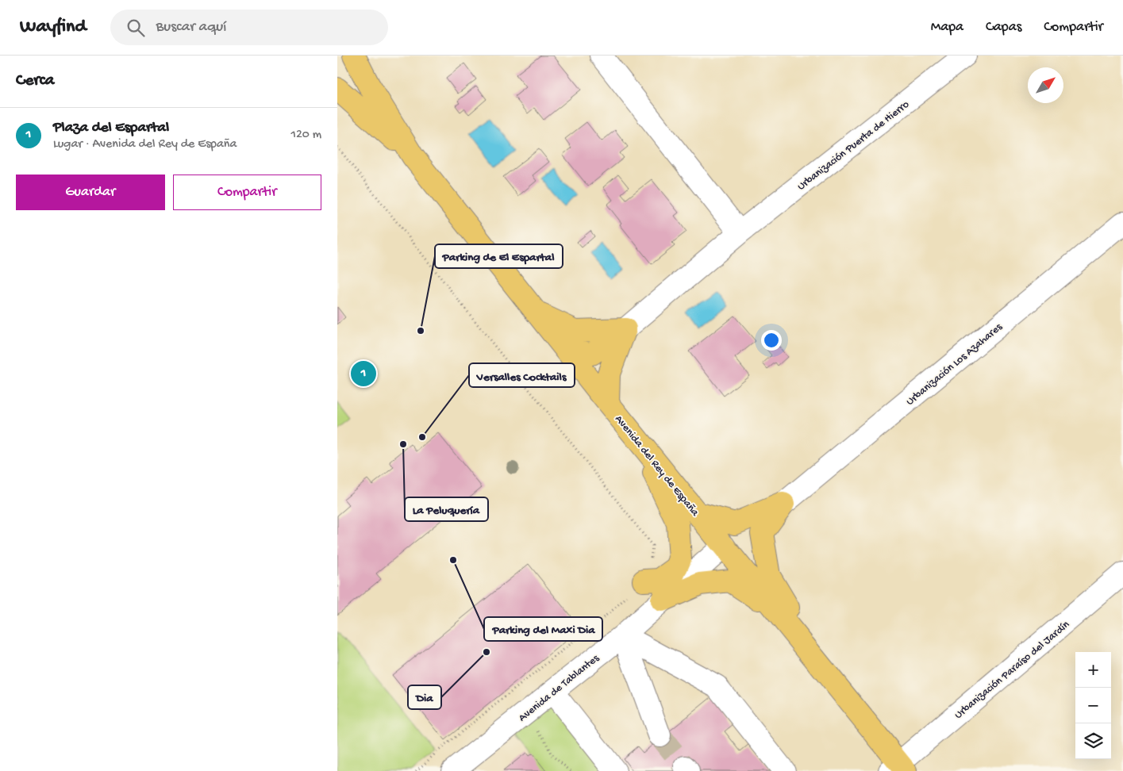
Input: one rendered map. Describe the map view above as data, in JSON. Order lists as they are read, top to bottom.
{
  "streets": {
    "main road": ["Avenida del Rey de España"],
    "street": [
      "Urbanización Puerta de Hierro",
      "Urbanización Los Azahares",
      "Urbanización Paraíso del Jardín",
      "Avenida de Tablantes"
    ]
  },
  "crossings": [
    ["Avenida del Rey de España", "Urbanización Paraíso del Jardín"],
    ["Avenida del Rey de España", "Avenida de Tablantes"]
  ],
  "places": [
    "Parking de El Espartal",
    "Versalles Cocktails",
    "La Peluquería",
    "Parking del Maxi Dia",
    "Dia"
  ],
  "north": "top right",
  "page": {
    "header": "Wayfind",
    "search": "Buscar aquí",
    "nav": ["Mapa", "Capas", "Compartir"],
    "heading": "Cerca",
    "list": [
      {
        "mark": "1",
        "name": "Plaza del Espartal",
        "note": "Lugar · Avenida del Rey de España",
        "value": "120 m"
      }
    ],
    "buttons": ["Guardar", "Compartir"],
    "pins": "1",
    "map_buttons": ["+", "−"]
  }
}
